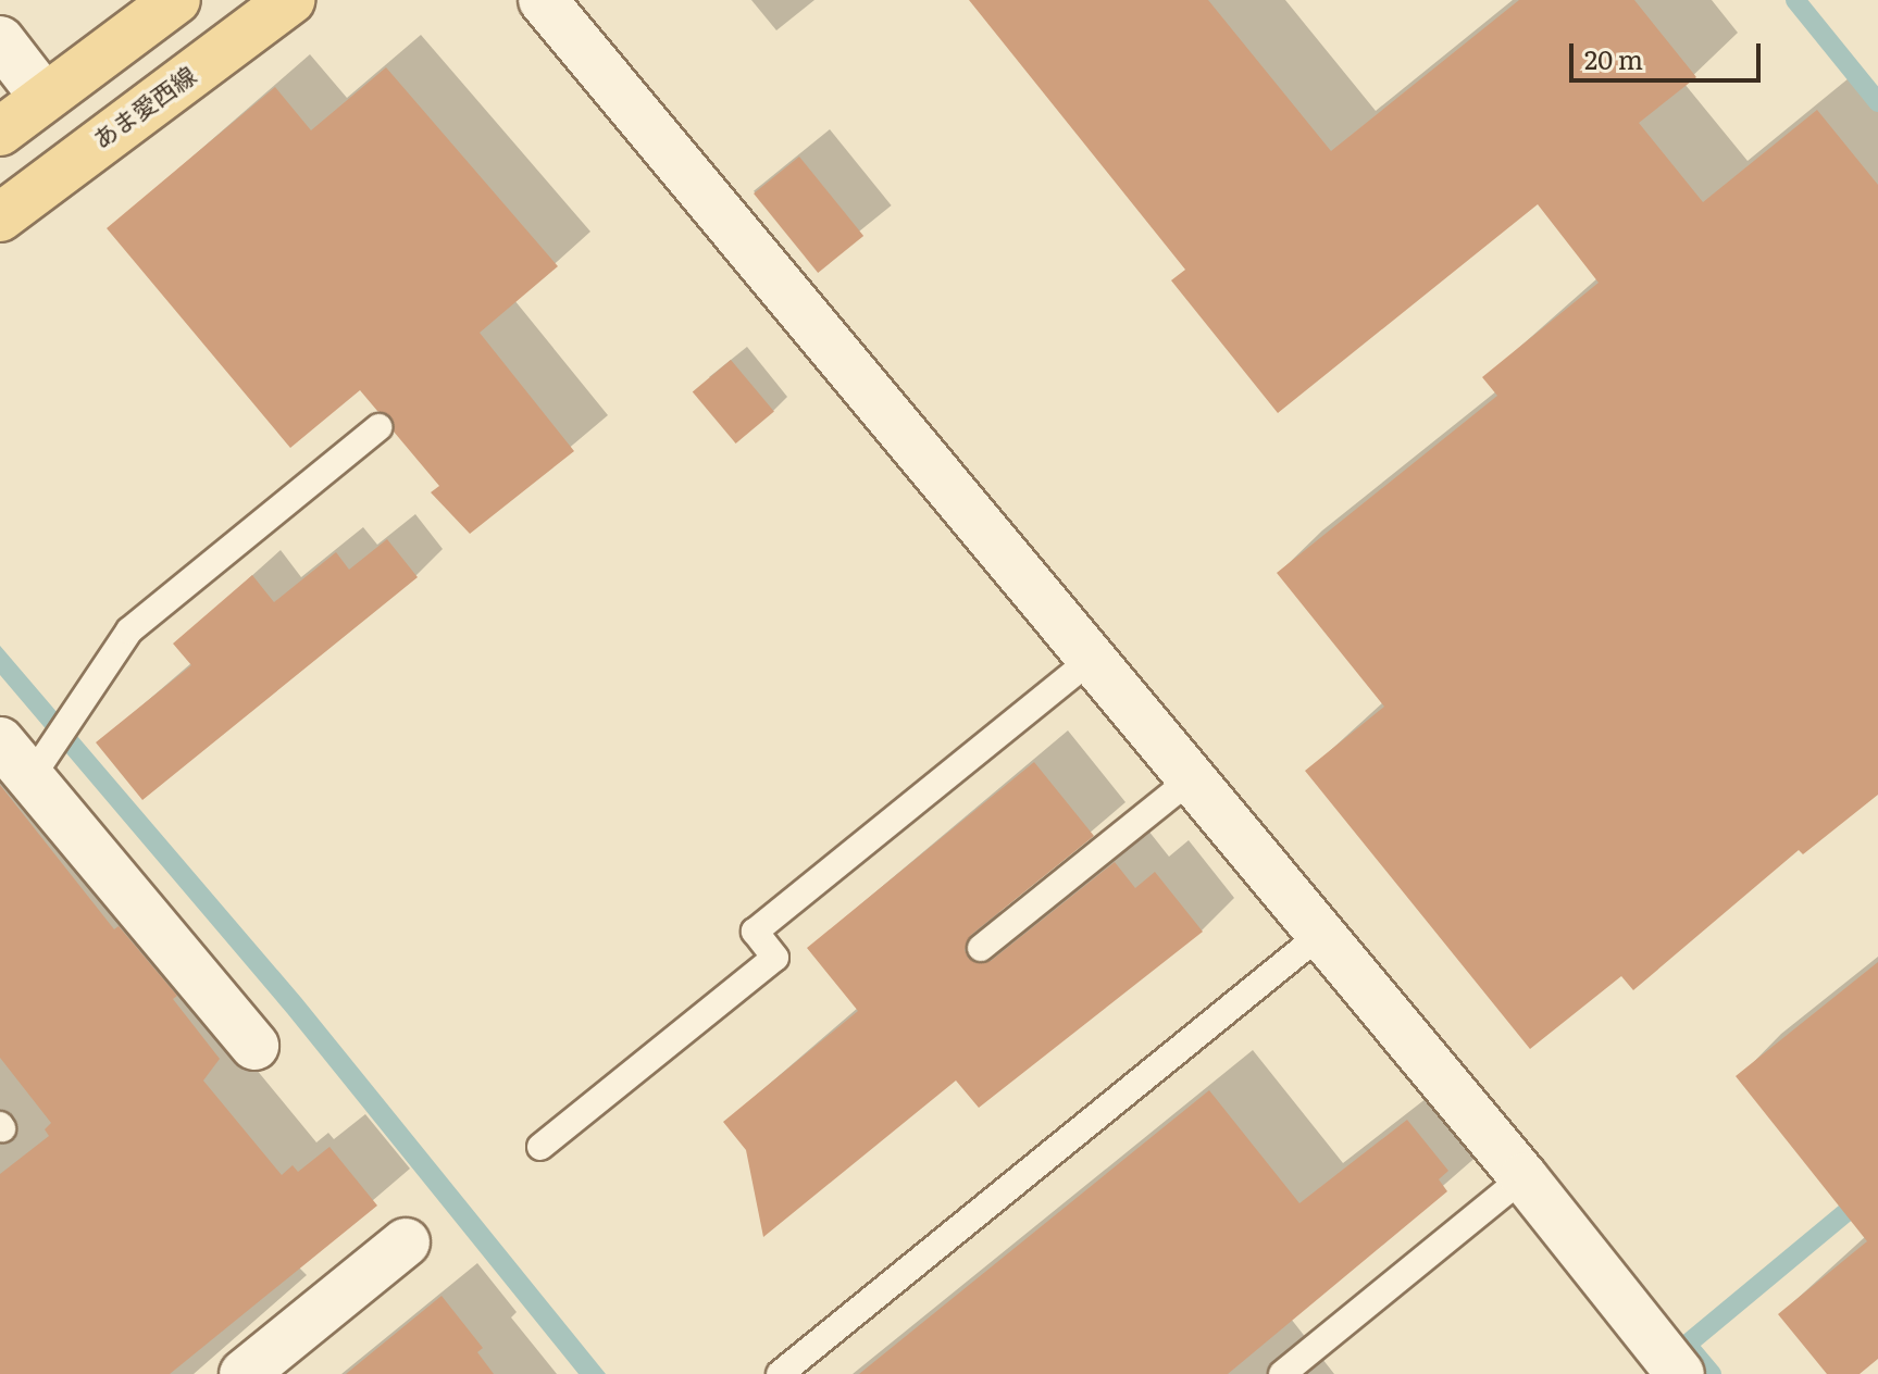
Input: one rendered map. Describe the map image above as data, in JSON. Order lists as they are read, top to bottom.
{
  "streets": {
    "main road": ["あま愛西線"]
  },
  "scale_bar": "20 m"
}
